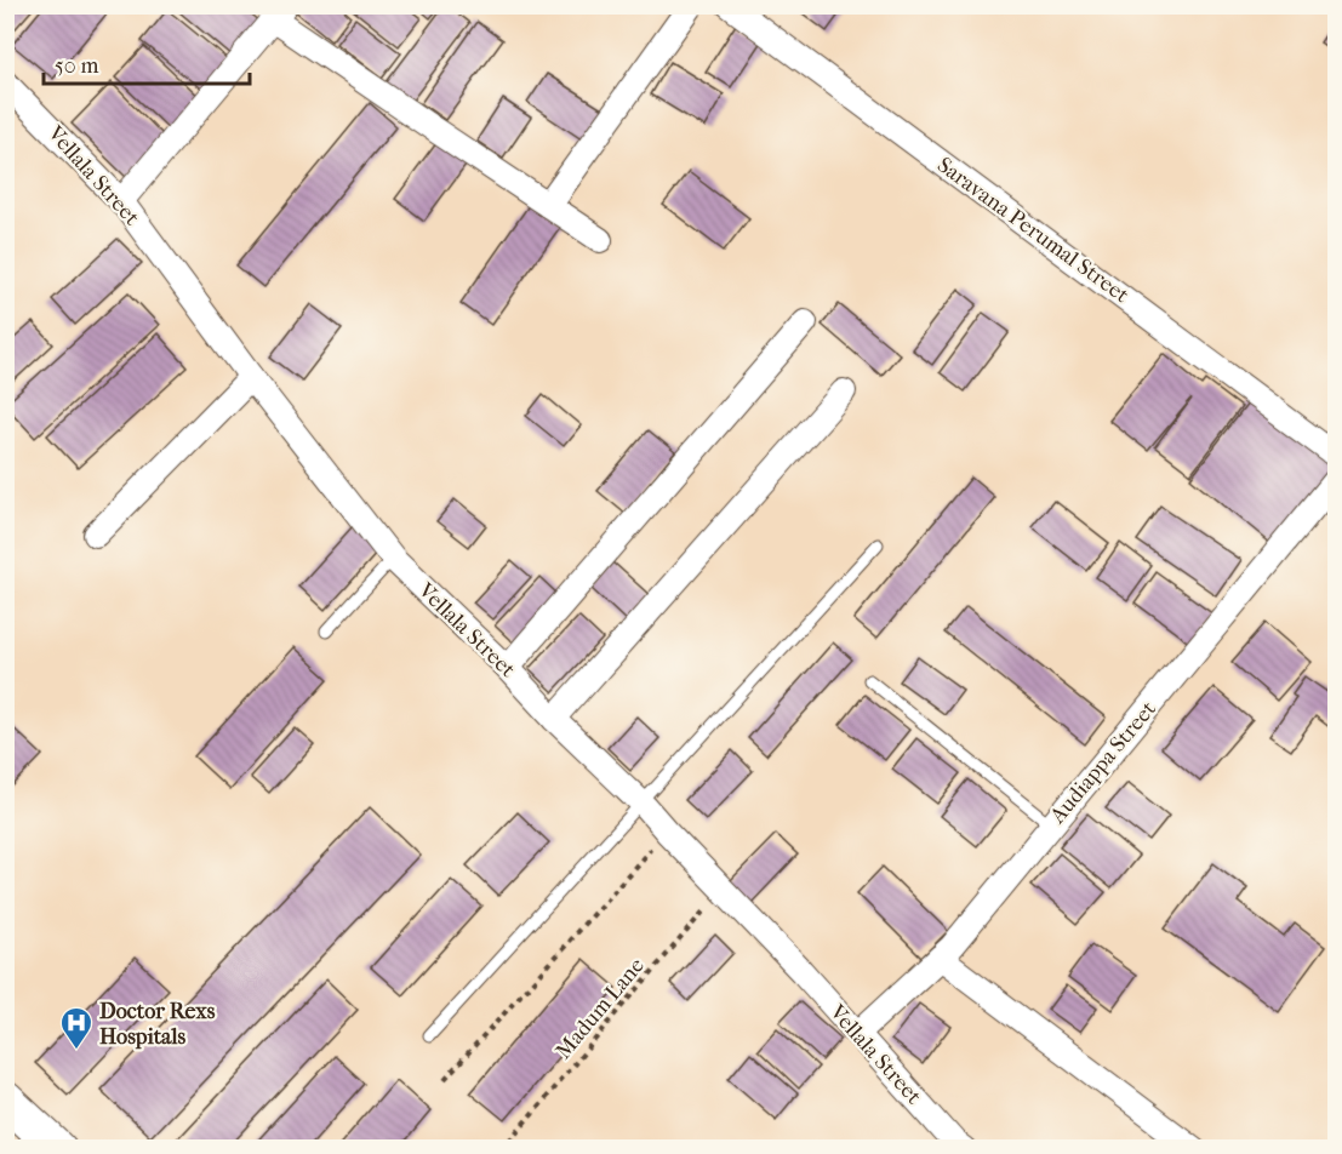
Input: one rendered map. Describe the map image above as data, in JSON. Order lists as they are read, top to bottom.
{
  "streets": {
    "street": ["Vellala Street", "Saravana Perumal Street", "Audiappa Street"],
    "path": ["Madum Lane"]
  },
  "crossings": [
    ["Vellala Street", "Audiappa Street"],
    ["Vellala Street", "Madum Lane"]
  ],
  "places": {
    "hospital": ["Doctor Rexs Hospitals"]
  },
  "scale_bar": "50 m"
}
